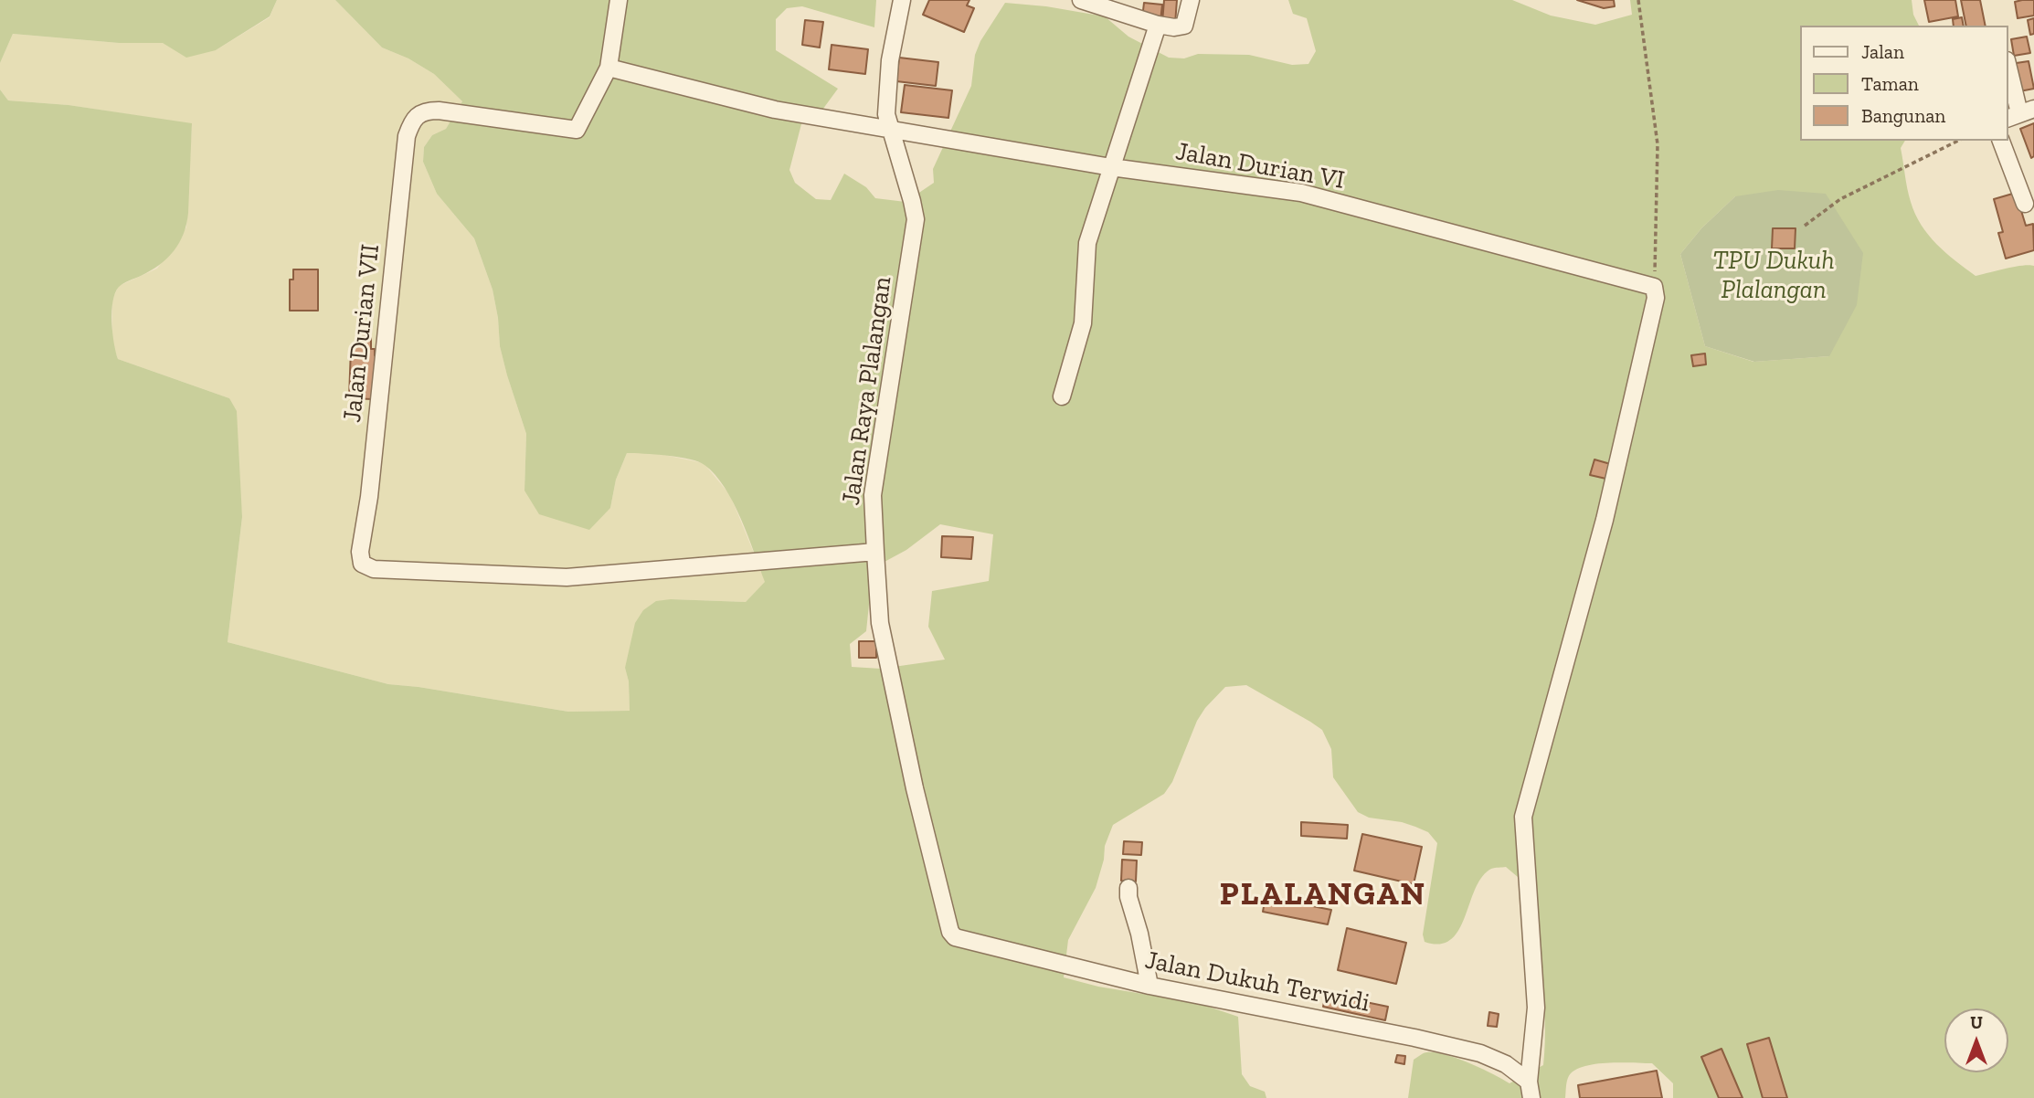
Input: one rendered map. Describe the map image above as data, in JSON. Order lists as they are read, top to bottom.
{
  "streets": {
    "street": [
      "Jalan Durian VI",
      "Jalan Durian VII",
      "Jalan Raya Plalangan",
      "Jalan Dukuh Terwidi"
    ]
  },
  "crossings": [
    ["Jalan Durian VI", "Jalan Raya Plalangan"],
    ["Jalan Durian VII", "Jalan Raya Plalangan"],
    ["Jalan Raya Plalangan", "Jalan Dukuh Terwidi"]
  ],
  "districts": ["PLALANGAN"],
  "parks": ["TPU Dukuh Plalangan"],
  "legend": ["Jalan", "Taman", "Bangunan"],
  "north": "top"
}
